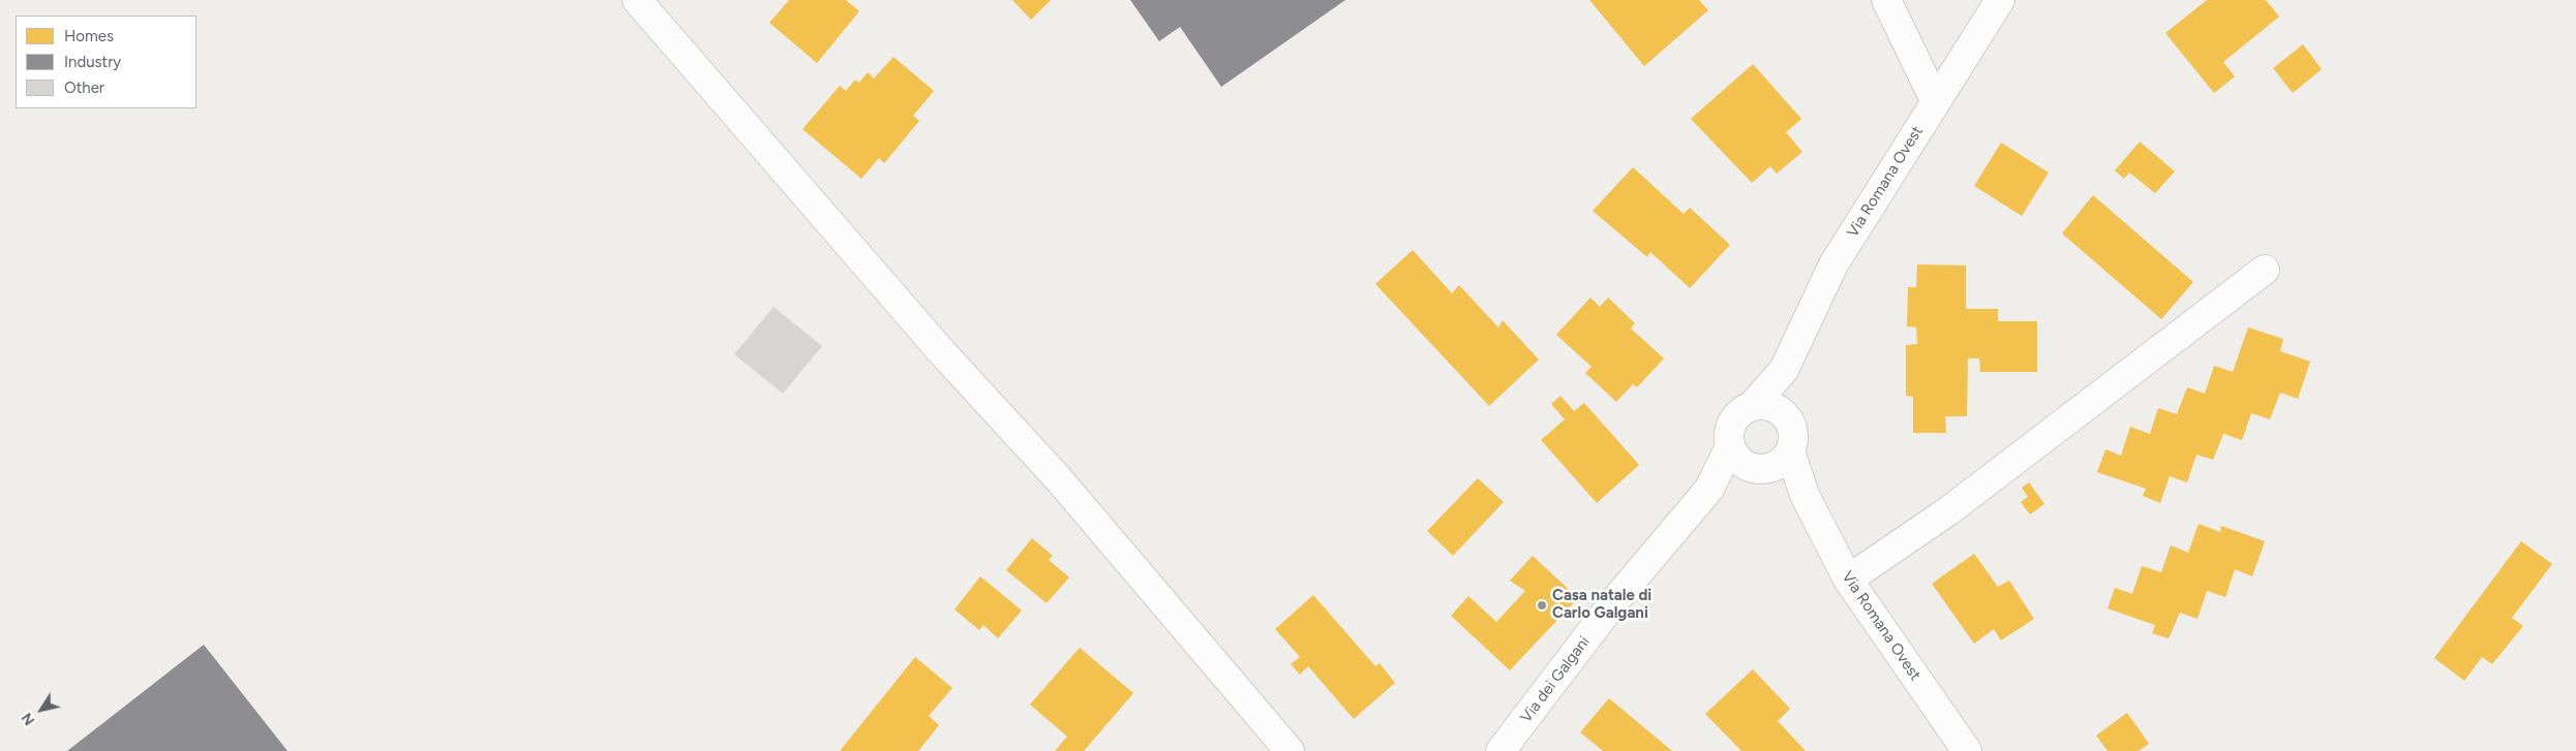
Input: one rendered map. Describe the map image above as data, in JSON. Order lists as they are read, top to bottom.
{
  "streets": {
    "street": ["Via Romana Ovest", "Via dei Galgani"]
  },
  "crossings": [
    ["Via Romana Ovest", "Via dei Galgani"]
  ],
  "places": ["Casa natale di Carlo Galgani"],
  "legend": ["Homes", "Industry", "Other"],
  "north": "bottom left"
}
